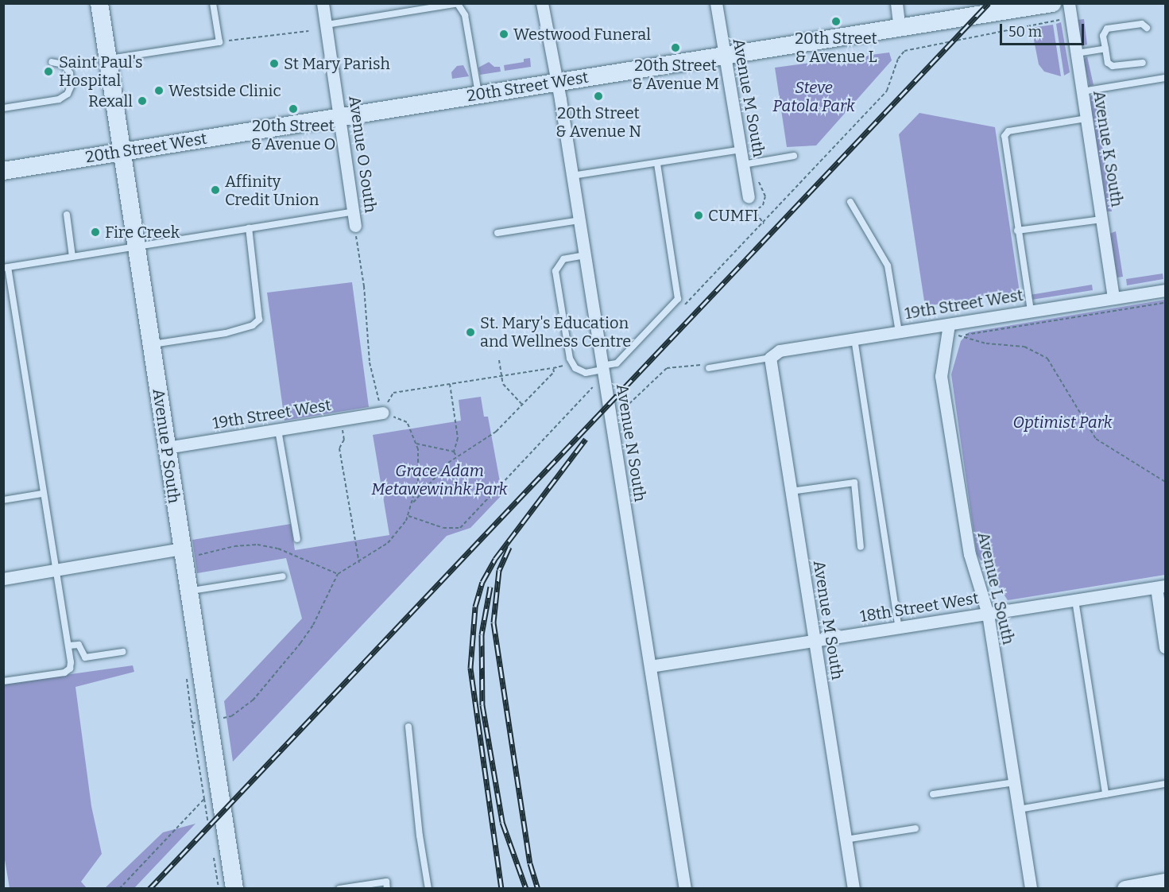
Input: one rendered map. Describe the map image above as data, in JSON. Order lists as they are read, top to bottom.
{
  "streets": {
    "main road": ["20th Street West", "Avenue P South"],
    "street": [
      "Avenue M South",
      "Avenue K South",
      "Avenue O South",
      "19th Street West",
      "Avenue N South",
      "Avenue L South",
      "18th Street West"
    ]
  },
  "crossings": [
    ["20th Street West", "Avenue M South"],
    ["20th Street West", "Avenue O South"],
    ["20th Street West", "Avenue N South"],
    ["20th Street West", "Avenue P South"],
    ["Avenue M South", "19th Street West"],
    ["Avenue M South", "18th Street West"],
    ["Avenue K South", "19th Street West"],
    ["19th Street West", "Avenue P South"],
    ["19th Street West", "Avenue L South"],
    ["Avenue N South", "18th Street West"],
    ["Avenue L South", "18th Street West"]
  ],
  "parks": ["Steve Patola Park", "Optimist Park", "Grace Adam Metawewinhk Park"],
  "places": [
    "20th Street & Avenue L",
    "Westwood Funeral",
    "20th Street & Avenue M",
    "St Mary Parish",
    "Saint Paul's Hospital",
    "Westside Clinic",
    "20th Street & Avenue N",
    "Rexall",
    "20th Street & Avenue O",
    "Affinity Credit Union",
    "CUMFI",
    "Fire Creek",
    "St. Mary's Education and Wellness Centre"
  ],
  "scale_bar": "50 m"
}
